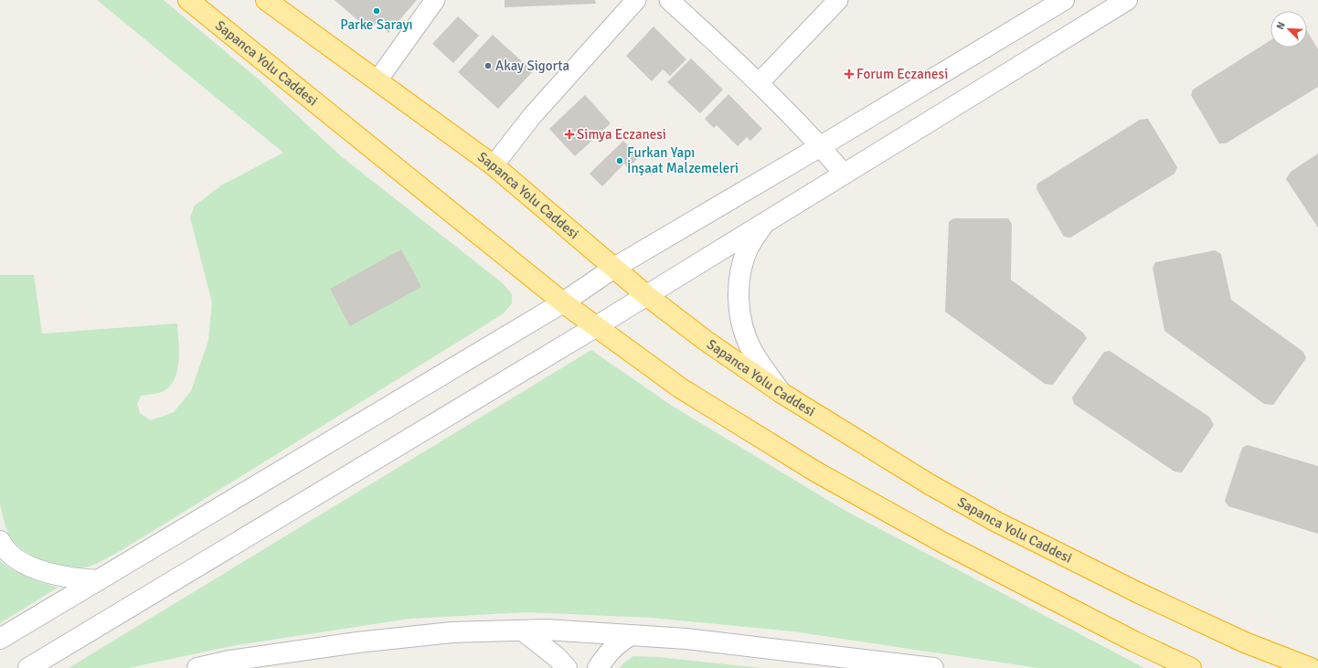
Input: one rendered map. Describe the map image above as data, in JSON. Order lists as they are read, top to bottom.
{
  "streets": {
    "highway": ["Sapanca Yolu Caddesi"]
  },
  "places": {
    "other": ["Parke Sarayı", "Akay Sigorta", "Furkan Yapı İnşaat Malzemeleri"],
    "health": ["Forum Eczanesi", "Simya Eczanesi"]
  },
  "north": "top left"
}
